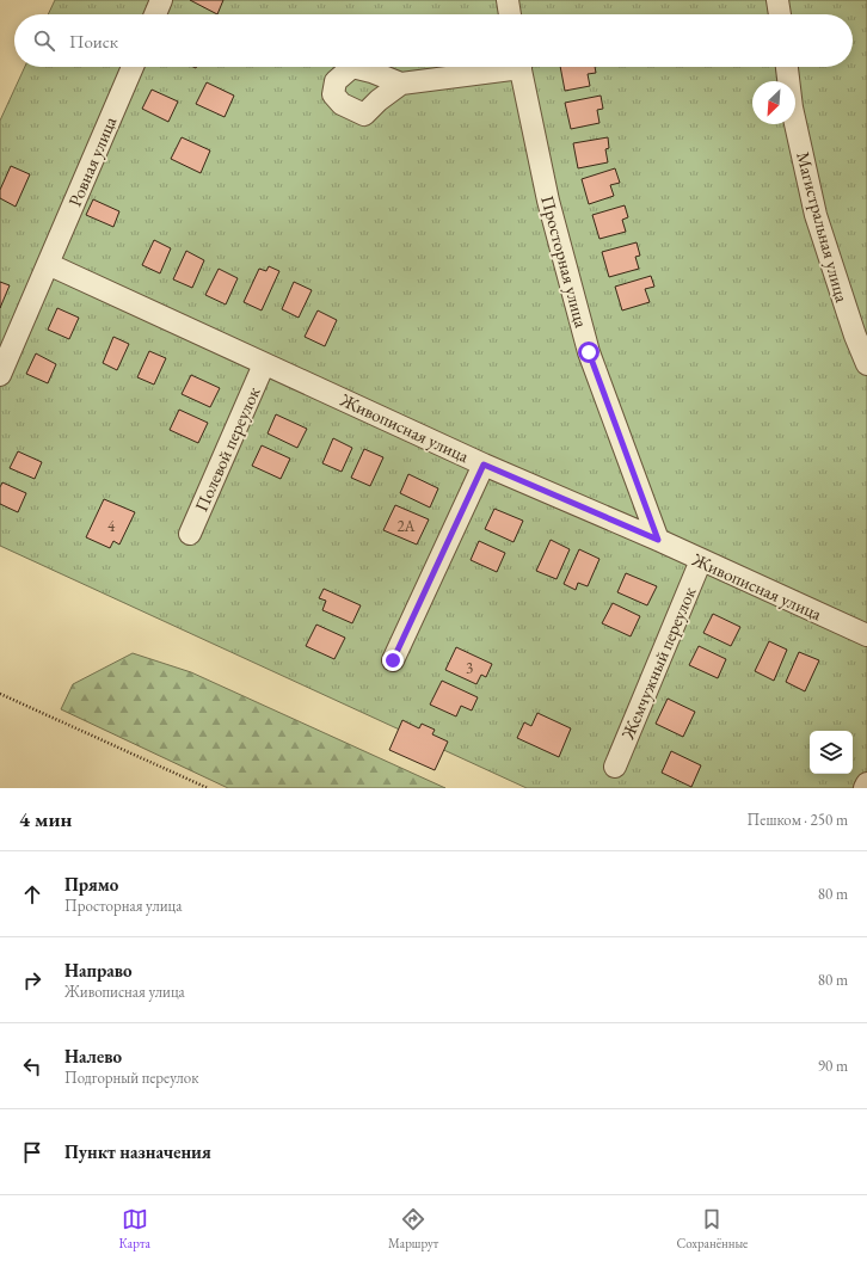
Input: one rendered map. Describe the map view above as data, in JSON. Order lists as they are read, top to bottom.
{
  "streets": {
    "street": [
      "Ровная улица",
      "Магистральная улица",
      "Просторная улица",
      "Живописная улица",
      "Полевой переулок",
      "Жемчужный переулок"
    ]
  },
  "crossings": [
    ["Ровная улица", "Живописная улица"],
    ["Просторная улица", "Живописная улица"],
    ["Живописная улица", "Полевой переулок"],
    ["Живописная улица", "Жемчужный переулок"]
  ],
  "house_numbers": ["4", "2А", "3"],
  "north": "bottom left",
  "page": {
    "search": "Поиск",
    "heading": ["4 мин", "Пешком · 250 m"],
    "list": [
      ["Прямо", "Просторная улица", "80 m"],
      ["Направо", "Живописная улица", "80 m"],
      ["Налево", "Подгорный переулок", "90 m"],
      "Пункт назначения"
    ],
    "nav": ["Карта", "Маршрут", "Сохранённые"]
  }
}
